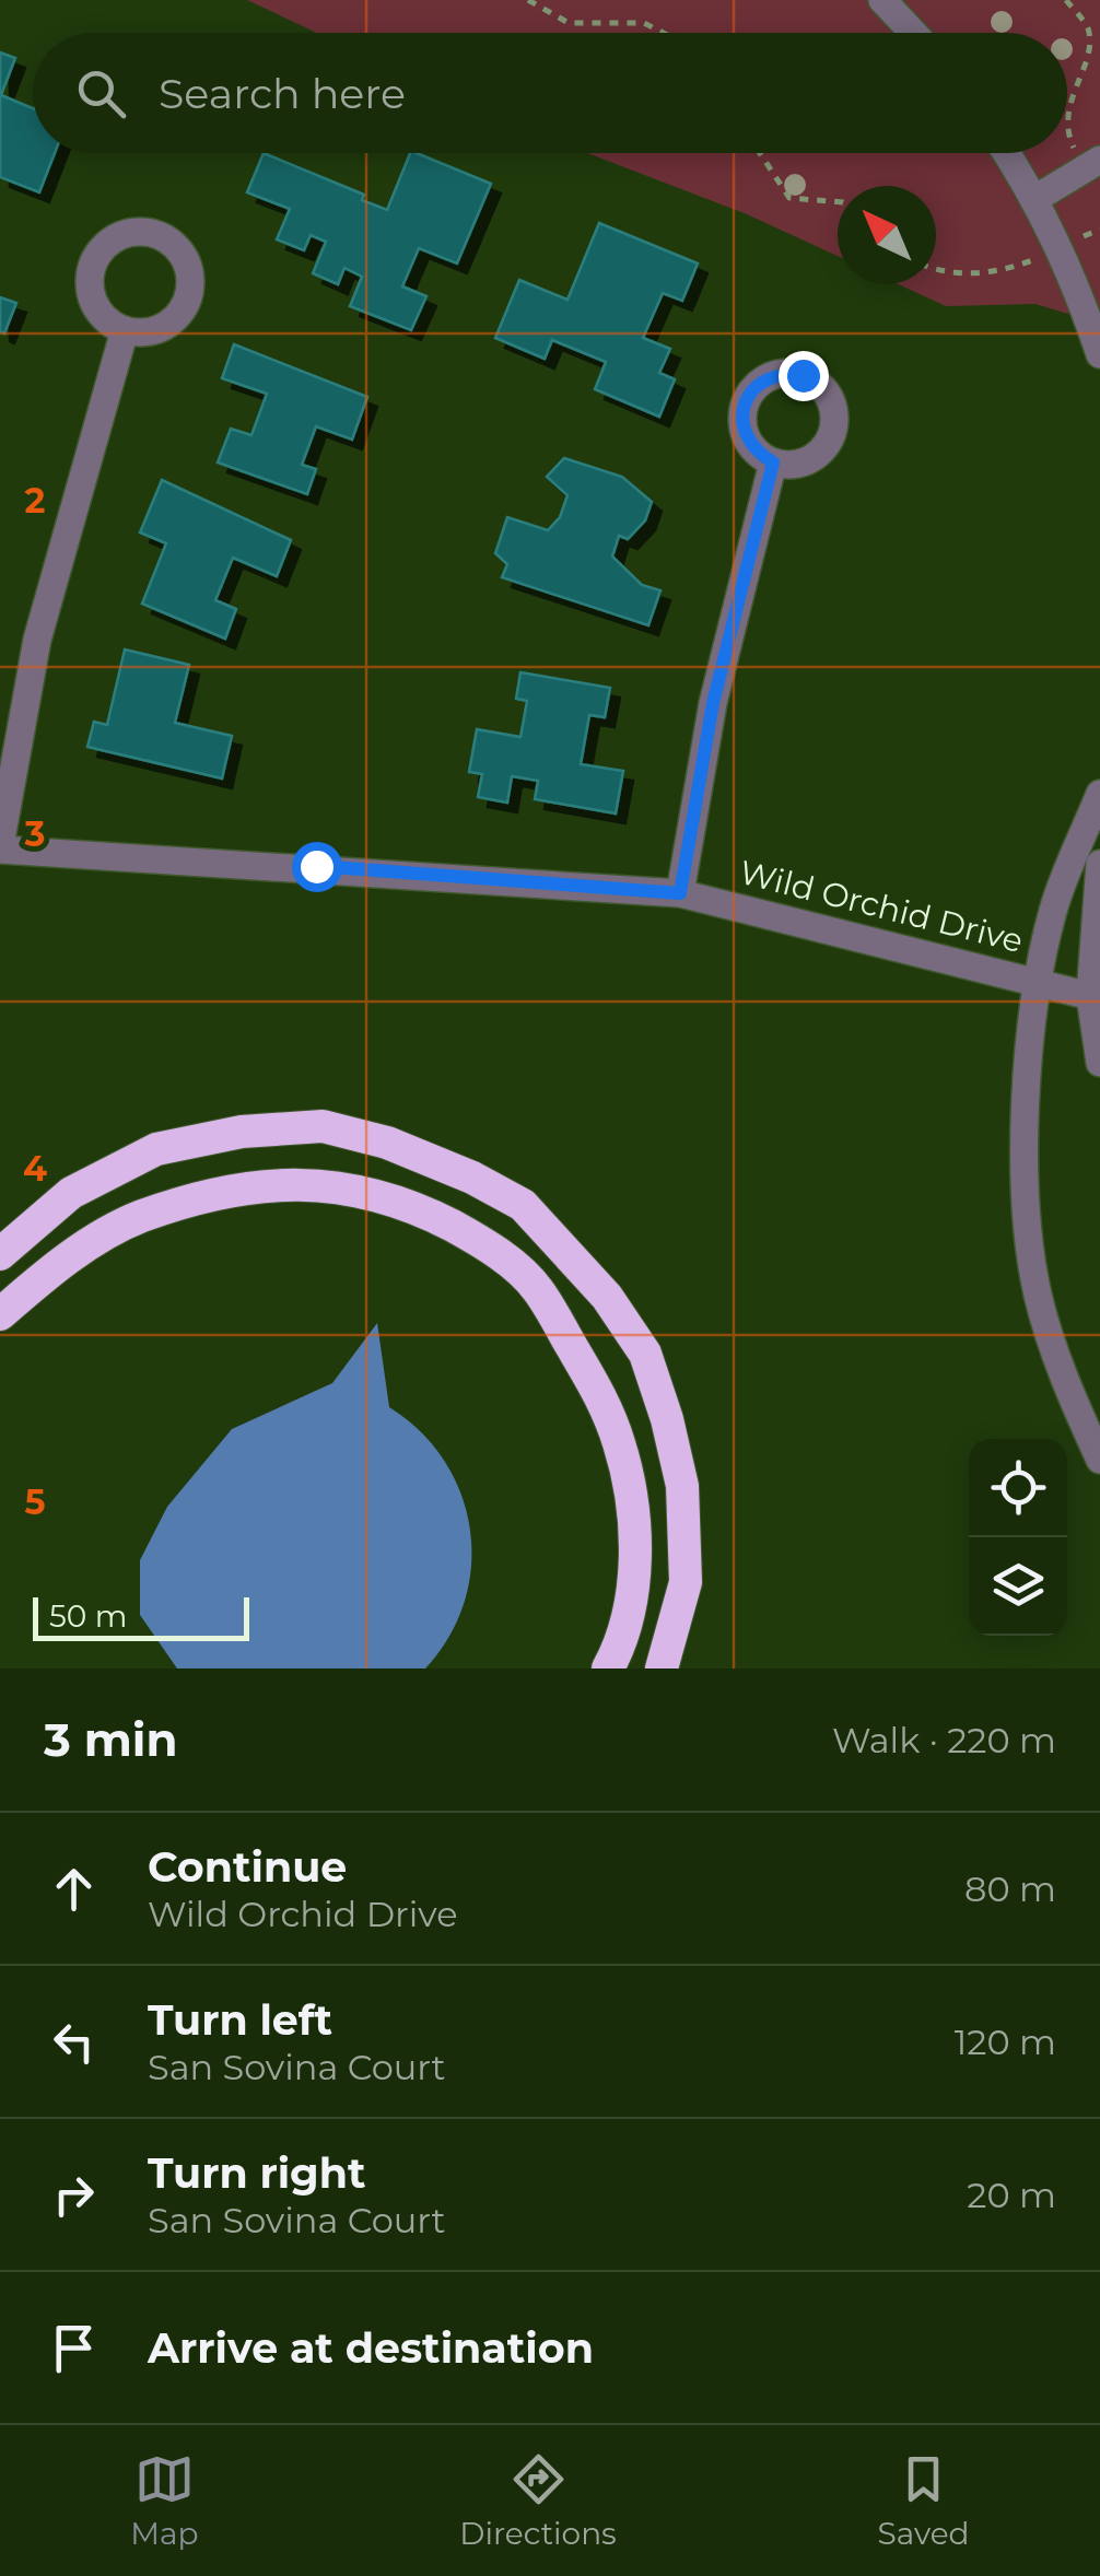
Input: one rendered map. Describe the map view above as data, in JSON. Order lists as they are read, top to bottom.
{
  "streets": {
    "street": ["Wild Orchid Drive"]
  },
  "scale_bar": "50 m",
  "north": "top left",
  "page": {
    "search": "Search here",
    "scale": "50 m",
    "heading": ["3 min", "Walk · 220 m"],
    "list": [
      ["Continue", "Wild Orchid Drive", "80 m"],
      ["Turn left", "San Sovina Court", "120 m"],
      ["Turn right", "San Sovina Court", "20 m"],
      "Arrive at destination"
    ],
    "nav": ["Map", "Directions", "Saved"]
  },
  "grid": {
    "rows": [
      "2",
      "3",
      "4",
      "5"
    ]
  }
}
